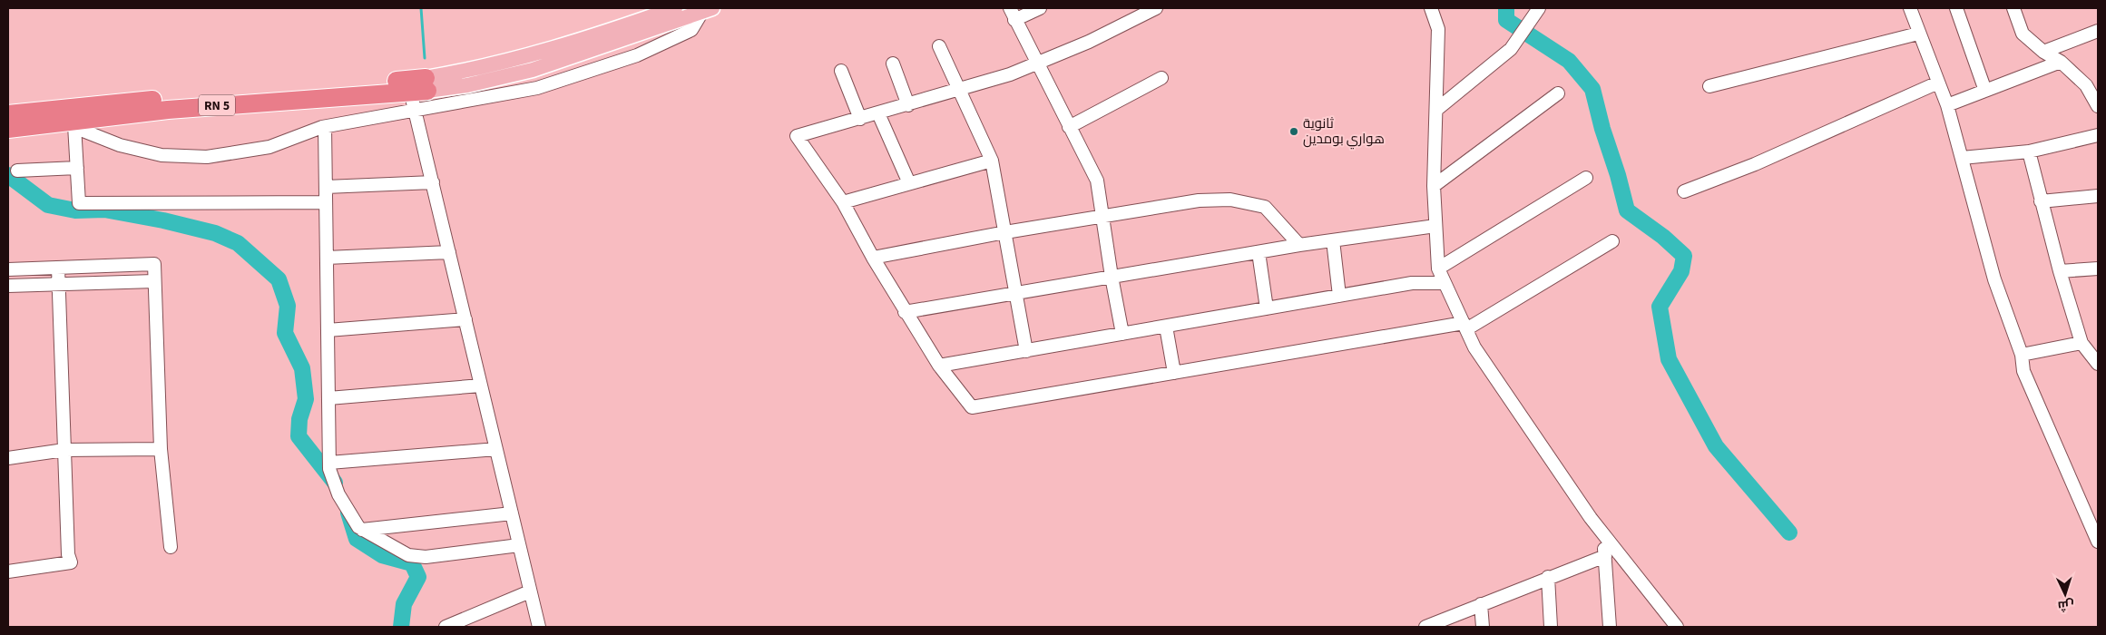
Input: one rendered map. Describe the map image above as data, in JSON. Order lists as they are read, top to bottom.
{
  "streets": {
    "highway": ["RN 5"]
  },
  "places": ["ثانوية هواري بومدين"],
  "north": "bottom"
}
